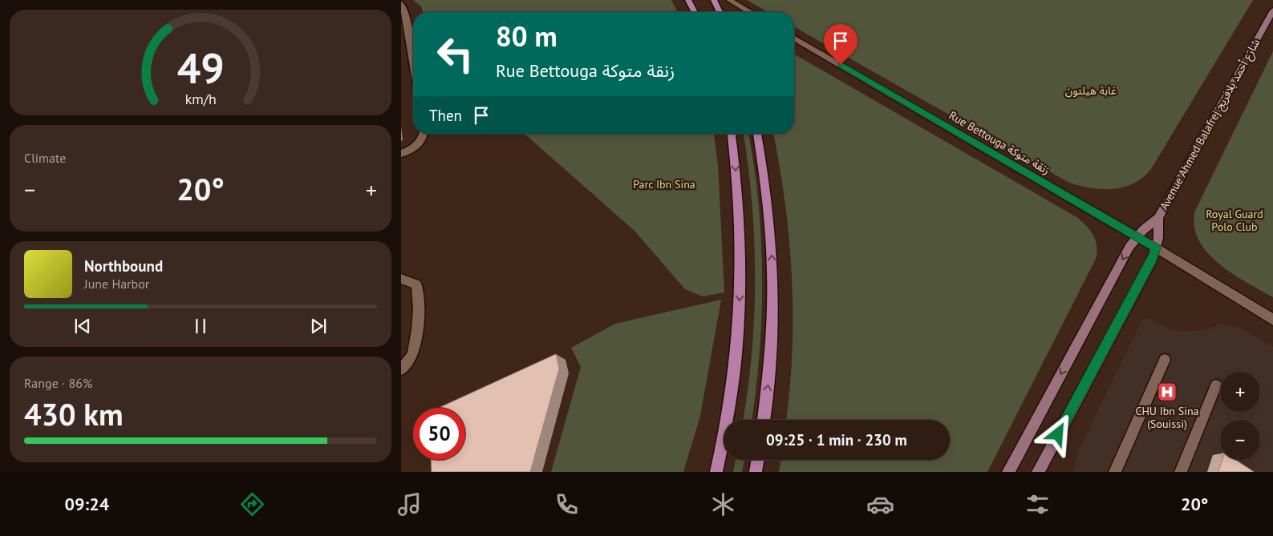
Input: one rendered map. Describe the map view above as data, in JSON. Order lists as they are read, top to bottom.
{
  "streets": {
    "main road": ["Avenue Ahmed Balafrej شارع أحمد بلافريج"],
    "street": ["Rue Bettouga زنقة متوكة"]
  },
  "crossings": [
    ["Avenue Ahmed Balafrej شارع أحمد بلافريج", "Rue Bettouga زنقة متوكة"]
  ],
  "parks": ["غابة هيلتون", "Parc Ibn Sina", "Royal Guard Polo Club"],
  "places": {
    "hospital": ["CHU Ibn Sina (Souissi)"]
  },
  "page": {
    "turn": ["80 m", "Rue Bettouga زنقة متوكة"],
    "then": "Then",
    "tile": [
      "Climate",
      ["Range · 86%", "430 km"]
    ],
    "heat": ["−", "20°", "+"],
    "song": ["Northbound", "June Harbor"],
    "map_buttons": ["+", "−"],
    "limit": "50",
    "trip": "09:25 · 1 min · 230 m",
    "tabs": ["09:24", "20°"],
    "gauge": ["49", "km/h"]
  }
}
